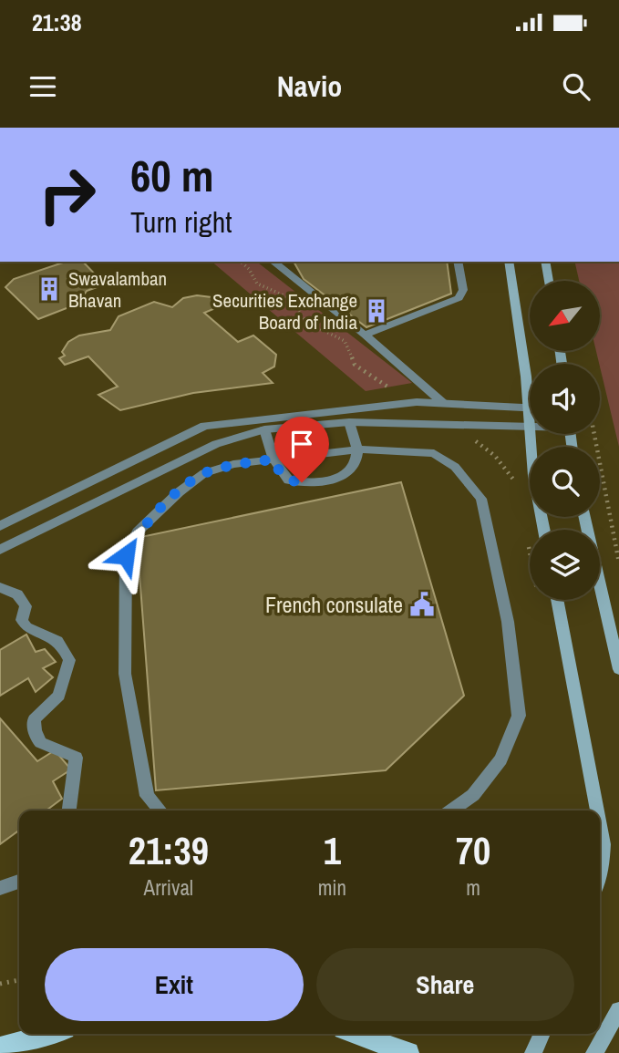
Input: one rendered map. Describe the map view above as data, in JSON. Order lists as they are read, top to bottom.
{
  "places": {
    "building": ["Swavalamban Bhavan", "Securities Exchange Board of India"],
    "public building": ["French consulate"]
  },
  "north": "bottom left",
  "page": {
    "status": "21:38",
    "header": "Navio",
    "turn": ["60 m", "Turn right"],
    "eta": [
      "21:39",
      "Arrival",
      "1",
      "min",
      "70",
      "m"
    ],
    "buttons": ["Exit", "Share"]
  }
}
